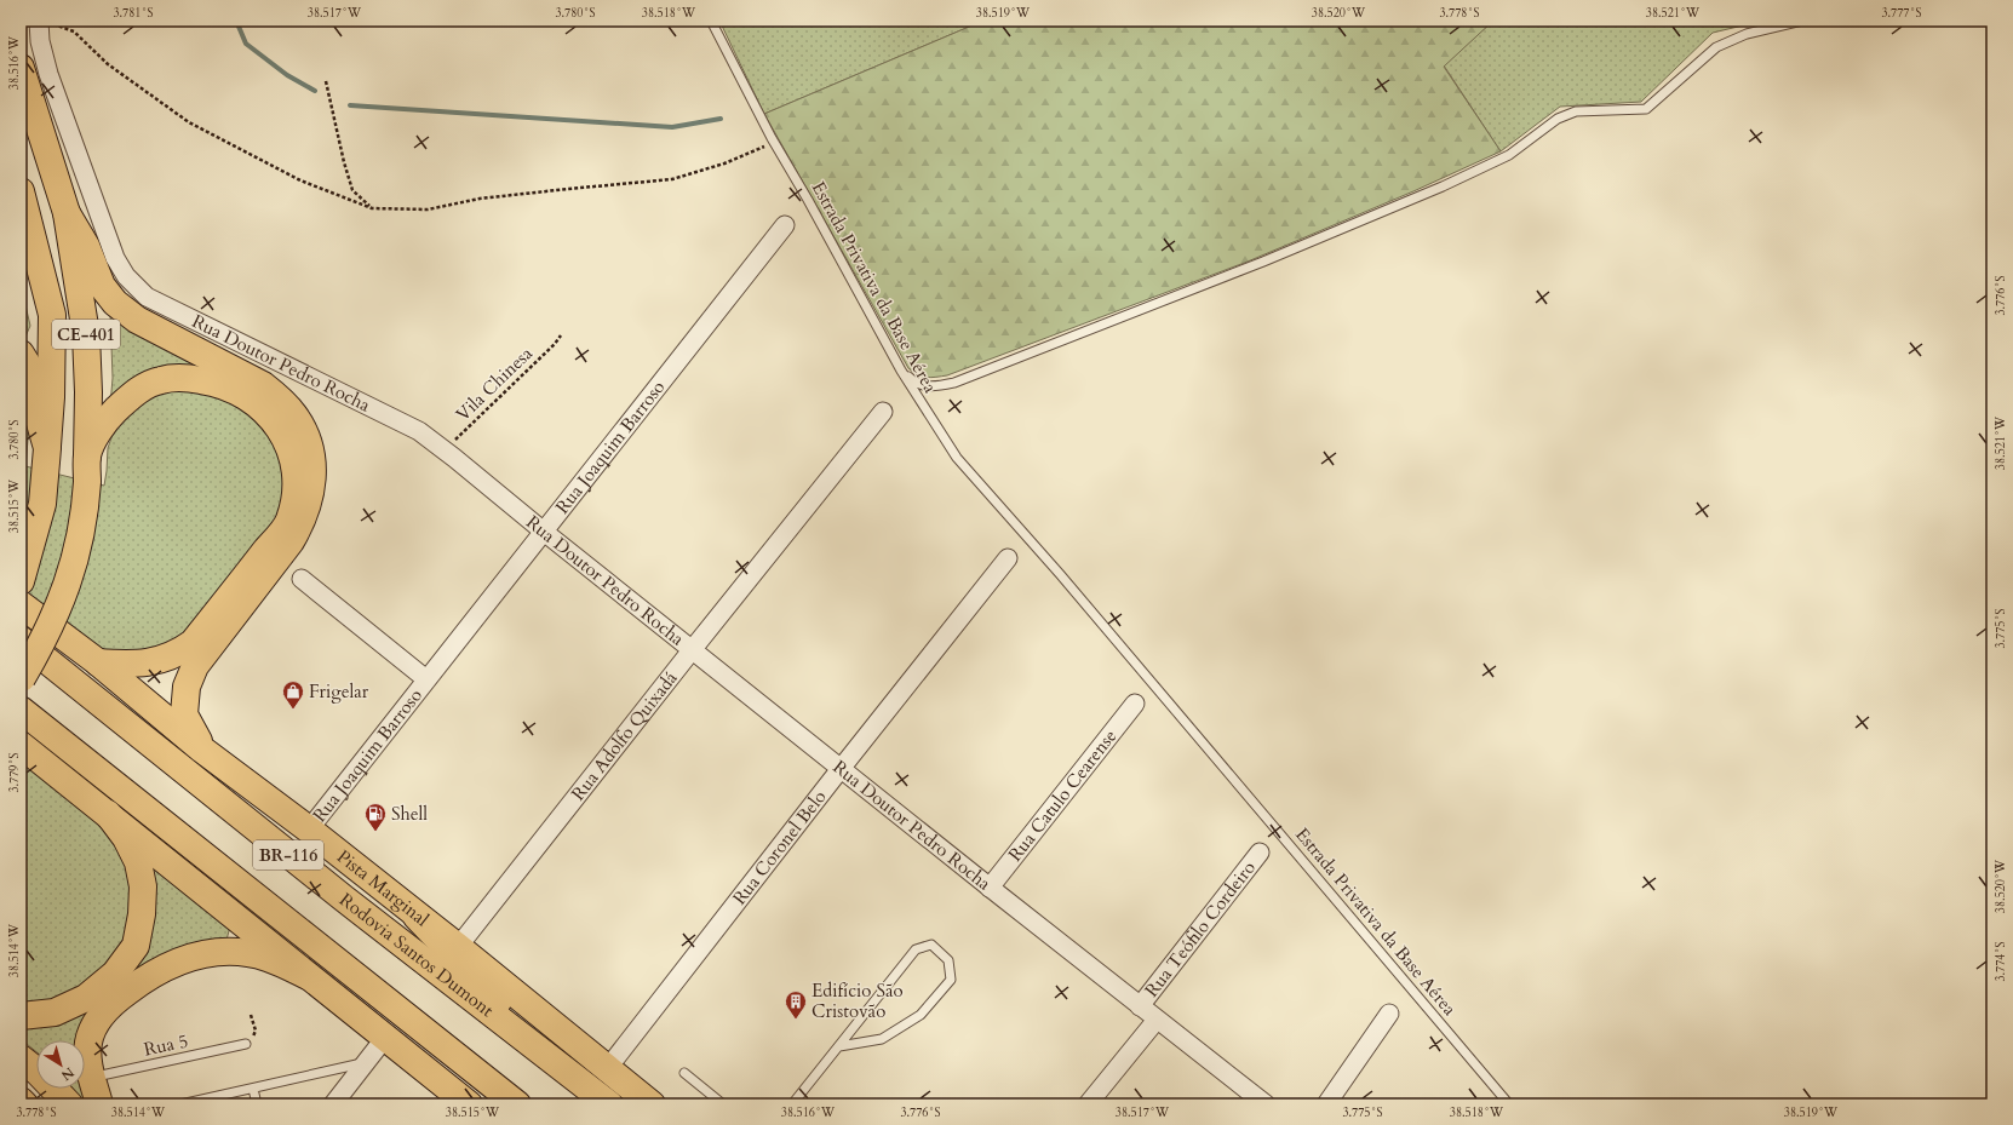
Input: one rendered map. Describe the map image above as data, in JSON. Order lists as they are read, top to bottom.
{
  "streets": {
    "main road": [
      "CE-401",
      "BR-116",
      "Pista Marginal",
      "Rodovia Santos Dumont"
    ],
    "street": [
      "Rua Doutor Pedro Rocha",
      "Rua Joaquim Barroso",
      "Rua Adolfo Quixadá",
      "Rua Catulo Cearense",
      "Rua Coronel Belo",
      "Rua Teófilo Cordeiro"
    ],
    "lane": ["Estrada Privativa da Base Aérea", "Rua 5"],
    "path": ["Vila Chinesa"]
  },
  "crossings": [
    ["Rua Doutor Pedro Rocha", "Vila Chinesa"],
    ["Rua Doutor Pedro Rocha", "Rua Joaquim Barroso"],
    ["Rua Doutor Pedro Rocha", "Rua Adolfo Quixadá"],
    ["Rua Doutor Pedro Rocha", "Rua Catulo Cearense"],
    ["Rua Doutor Pedro Rocha", "Rua Coronel Belo"],
    ["Rua Doutor Pedro Rocha", "Rua Teófilo Cordeiro"],
    ["Rua Joaquim Barroso", "Pista Marginal"],
    ["Rua Adolfo Quixadá", "Pista Marginal"],
    ["Rua Coronel Belo", "Pista Marginal"]
  ],
  "places": {
    "shop": ["Frigelar"],
    "fuel station": ["Shell"],
    "building": ["Edifício São Cristovão"]
  },
  "north": "bottom right",
  "coordinates": [
    "3.781°S",
    "38.517°W",
    "3.780°S",
    "38.518°W",
    "38.519°W",
    "38.520°W",
    "3.778°S",
    "38.521°W",
    "3.777°S",
    "38.516°W",
    "3.776°S",
    "38.515°W",
    "3.775°S",
    "3.779°S",
    "38.514°W",
    "3.774°S"
  ]
}
